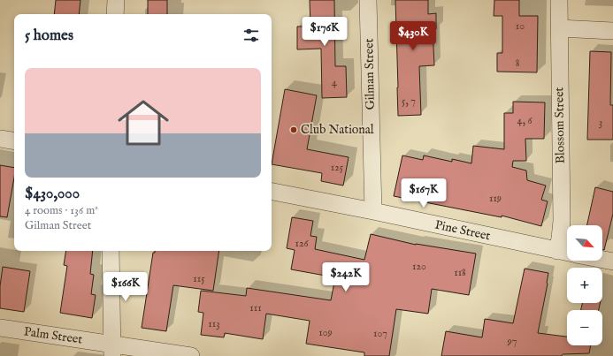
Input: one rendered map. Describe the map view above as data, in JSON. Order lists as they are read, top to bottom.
{
  "streets": {
    "street": [
      "Gilman Street",
      "Blossom Street",
      "Pine Street",
      "Palm Street"
    ]
  },
  "crossings": [
    ["Gilman Street", "Pine Street"],
    ["Blossom Street", "Pine Street"]
  ],
  "places": ["Club National"],
  "house_numbers": [
    "10",
    "8",
    "4",
    "5, 7",
    "4, 6",
    "3",
    "125",
    "119",
    "126",
    "120",
    "118",
    "115",
    "111",
    "113",
    "109",
    "107",
    "97"
  ],
  "north": "bottom right",
  "page": {
    "heading": "5 homes",
    "price": [
      "$176K",
      "$430K",
      "$167K",
      "$242K",
      "$166K"
    ],
    "list": [
      {
        "name": "$430,000",
        "note": "4 rooms · 136 m² · Gilman Street"
      }
    ],
    "map_buttons": ["+", "−"]
  }
}
